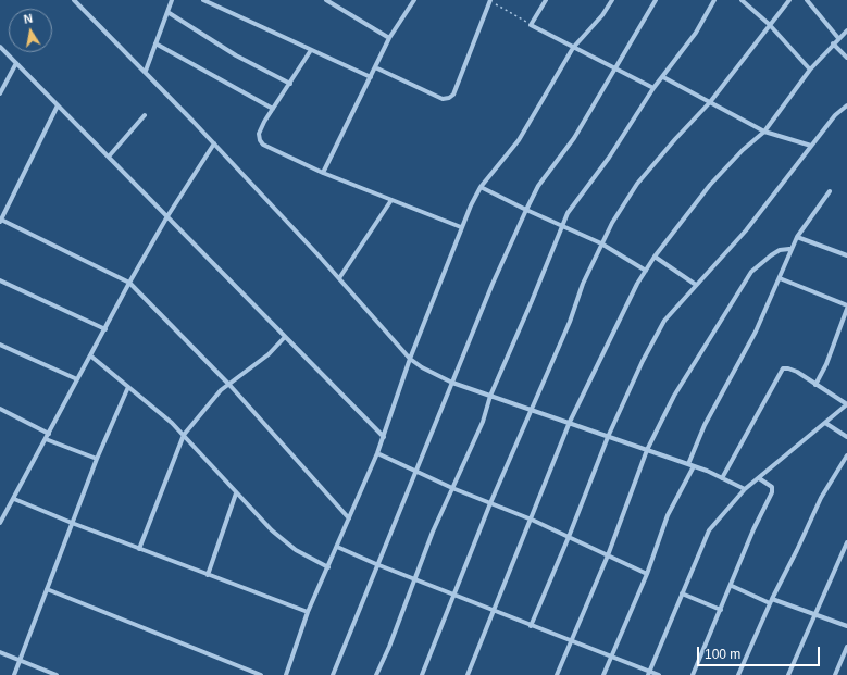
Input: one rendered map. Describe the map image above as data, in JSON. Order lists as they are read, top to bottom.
{
  "scale_bar": "100 m",
  "north": "top"
}
